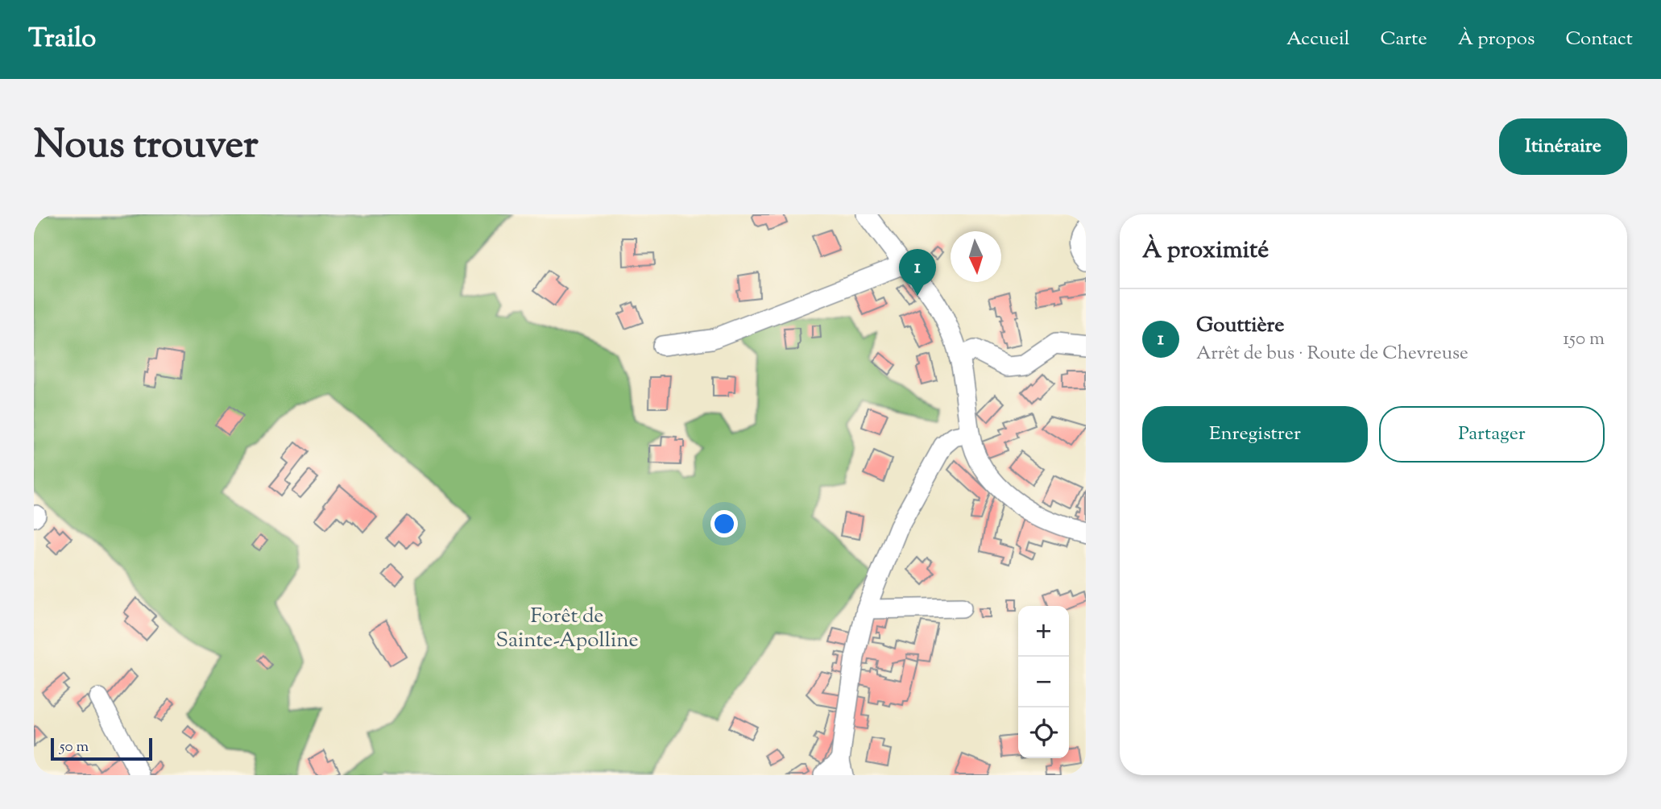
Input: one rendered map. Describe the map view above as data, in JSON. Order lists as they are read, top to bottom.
{
  "parks": ["Forêt de Sainte-Apolline"],
  "scale_bar": "50 m",
  "north": "bottom",
  "page": {
    "header": "Trailo",
    "nav": [
      "Accueil",
      "Carte",
      "À propos",
      "Contact"
    ],
    "title": "Nous trouver",
    "buttons": [
      "Itinéraire",
      ["Enregistrer", "Partager"]
    ],
    "heading": "À proximité",
    "pins": "1",
    "list": [
      {
        "mark": "1",
        "name": "Gouttière",
        "note": "Arrêt de bus · Route de Chevreuse",
        "value": "150 m"
      }
    ],
    "map_buttons": ["+", "−"],
    "scale": "50 m"
  }
}
